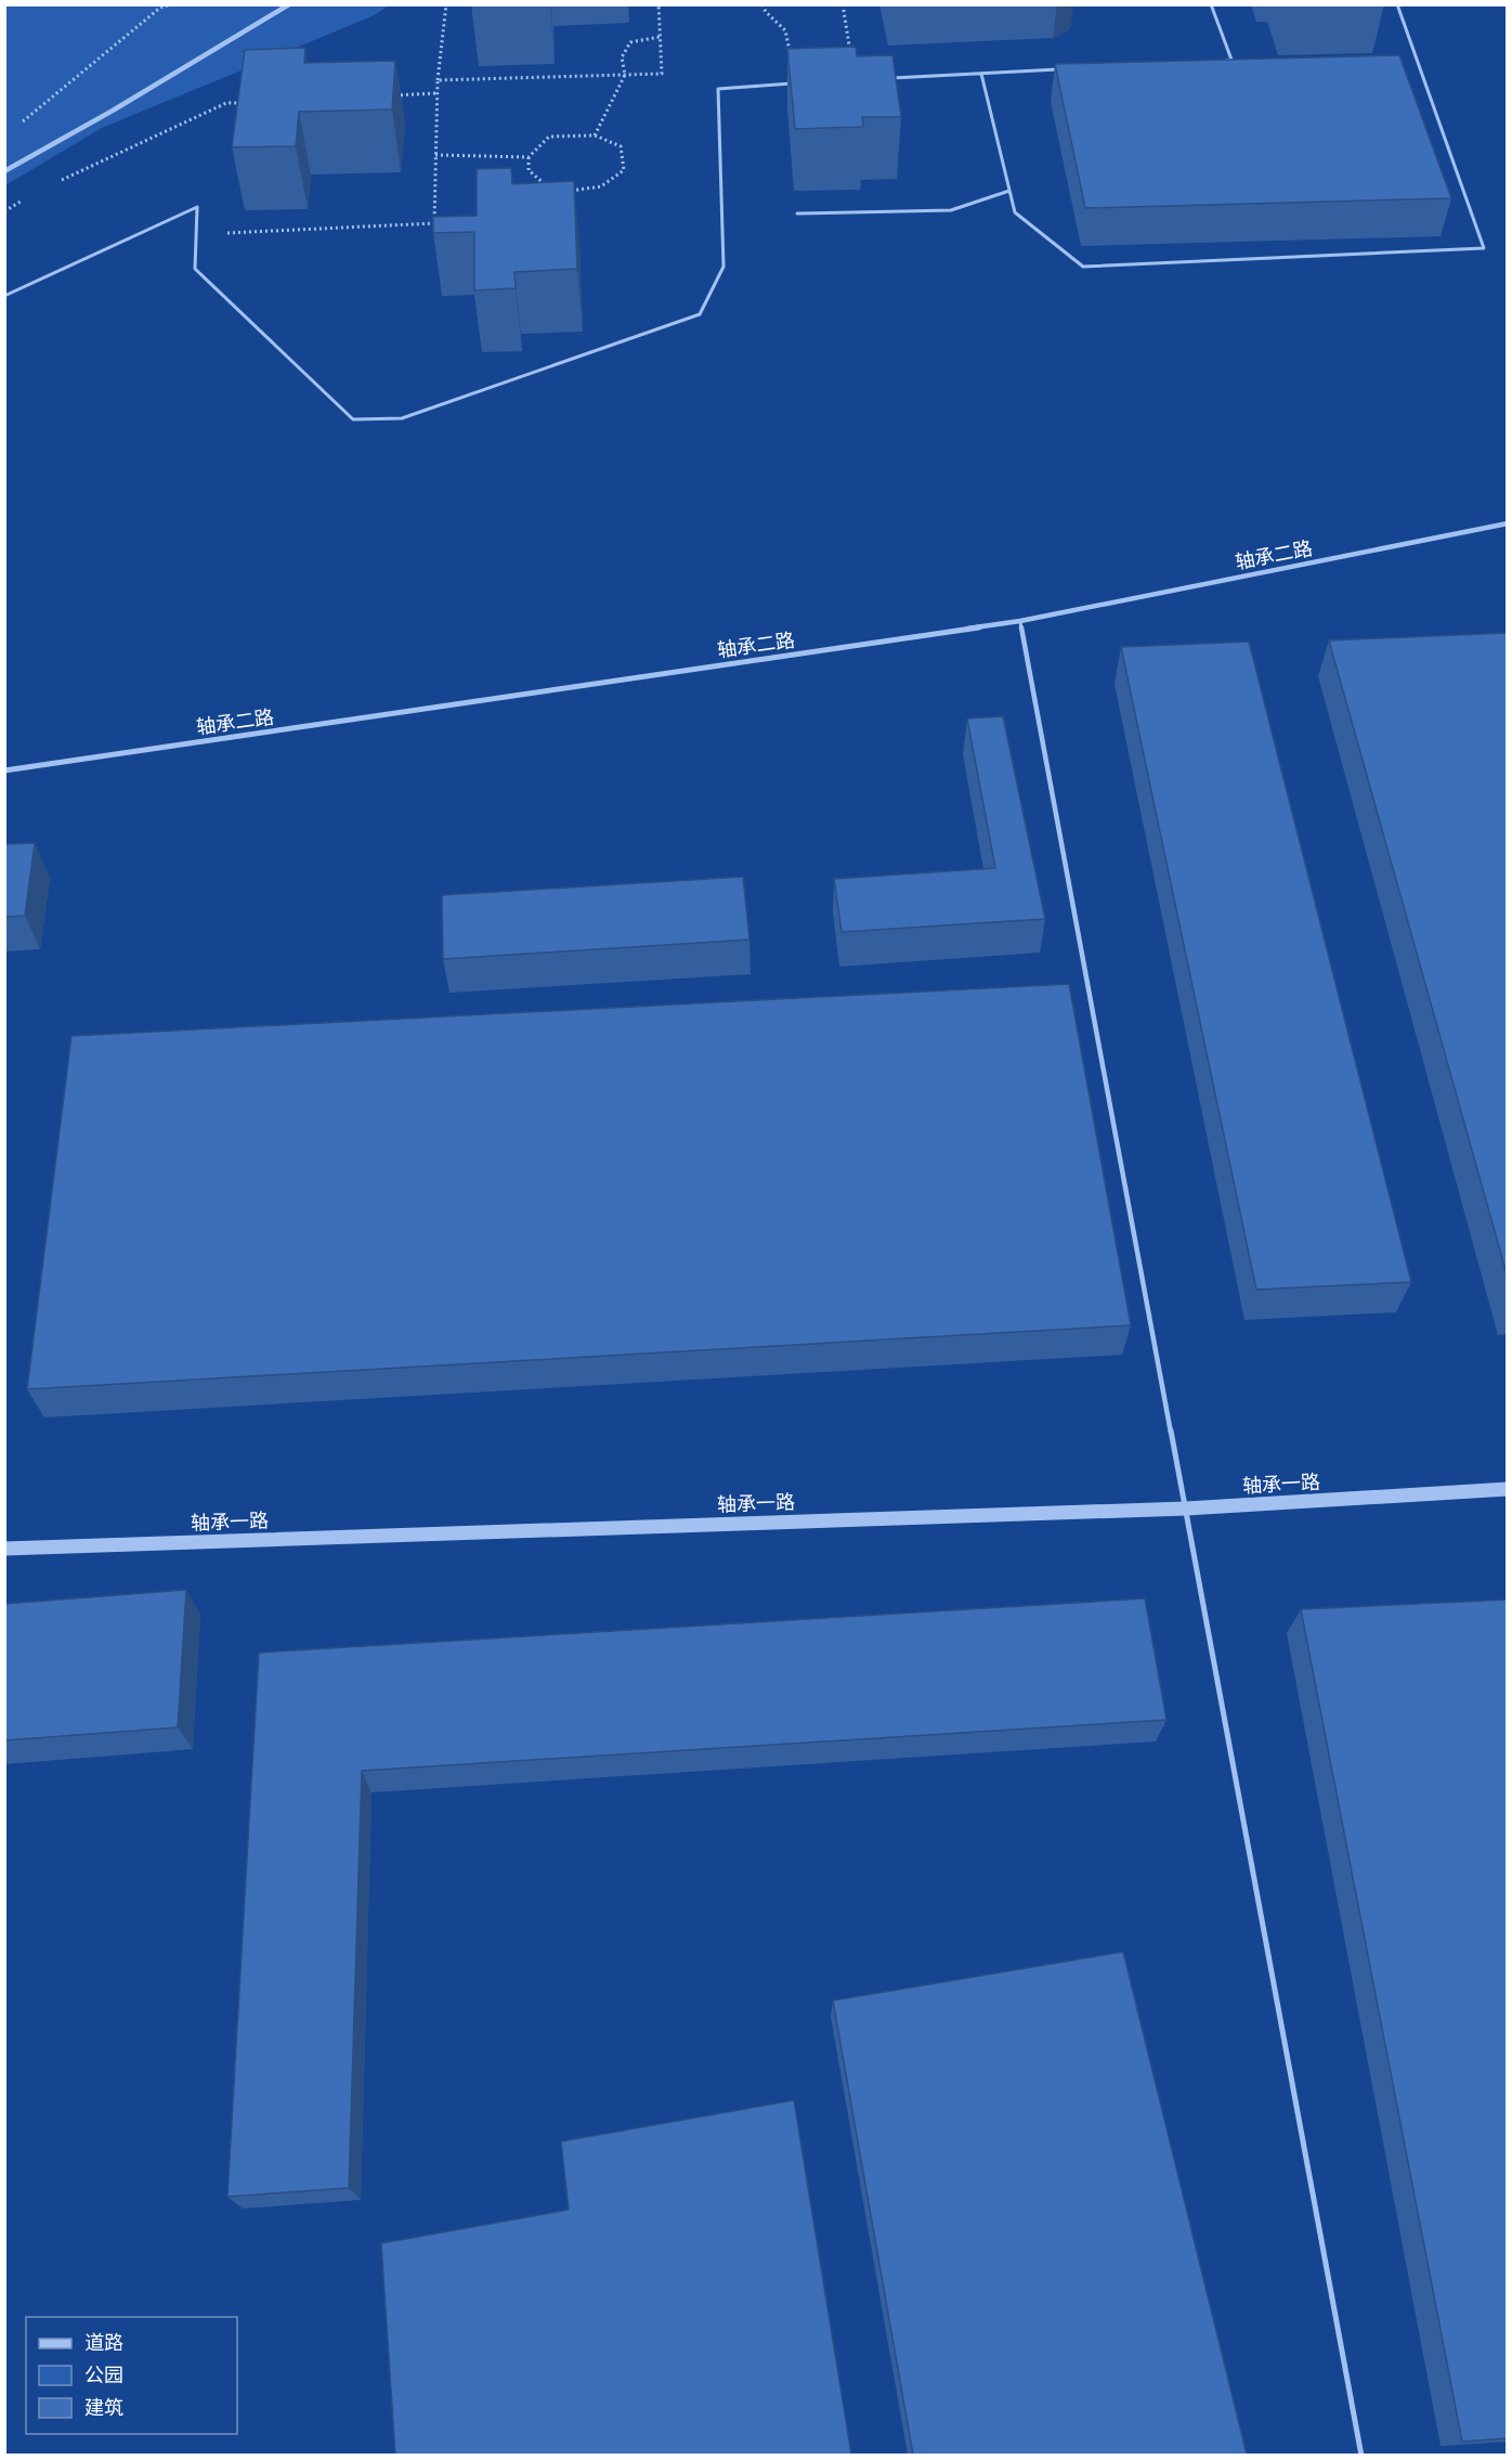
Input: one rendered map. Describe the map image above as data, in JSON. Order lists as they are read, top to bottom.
{
  "streets": {
    "street": ["轴承二路", "轴承一路"]
  },
  "legend": ["道路", "公园", "建筑"]
}
